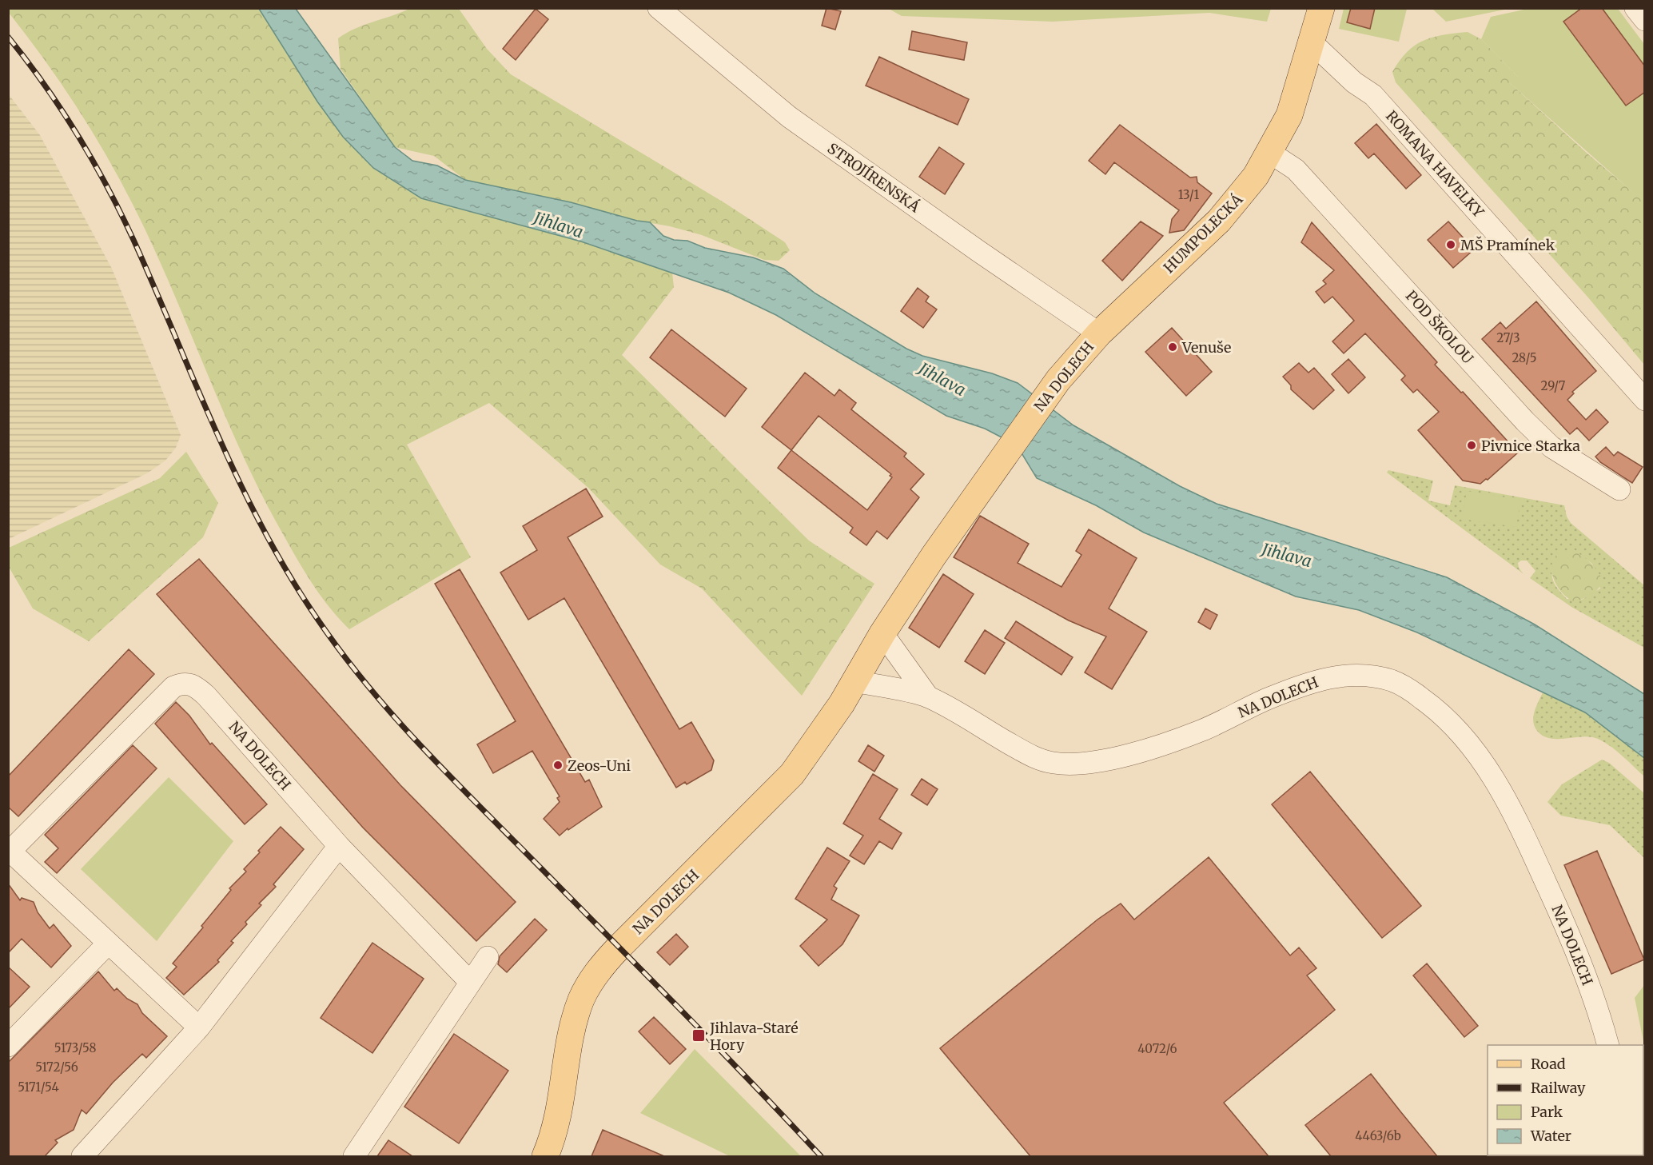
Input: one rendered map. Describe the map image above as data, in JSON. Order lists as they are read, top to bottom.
{
  "streets": {
    "main road": ["HUMPOLECKÁ", "NA DOLECH"],
    "street": ["ROMANA HAVELKY", "STROJÍRENSKÁ", "POD ŠKOLOU"]
  },
  "crossings": [
    ["ROMANA HAVELKY", "HUMPOLECKÁ"],
    ["STROJÍRENSKÁ", "HUMPOLECKÁ"],
    ["STROJÍRENSKÁ", "NA DOLECH"],
    ["HUMPOLECKÁ", "POD ŠKOLOU"],
    ["HUMPOLECKÁ", "NA DOLECH"]
  ],
  "water": ["Jihlava"],
  "places": {
    "other": [
      "MŠ Pramínek",
      "Venuše",
      "Pivnice Starka",
      "Zeos-Uni"
    ],
    "transit": ["Jihlava-Staré Hory"]
  },
  "house_numbers": [
    "13/1",
    "27/3",
    "28/5",
    "29/7",
    "5173/58",
    "4072/6",
    "5172/56",
    "5171/54",
    "4463/6b"
  ],
  "legend": [
    "Road",
    "Railway",
    "Park",
    "Water"
  ]
}
